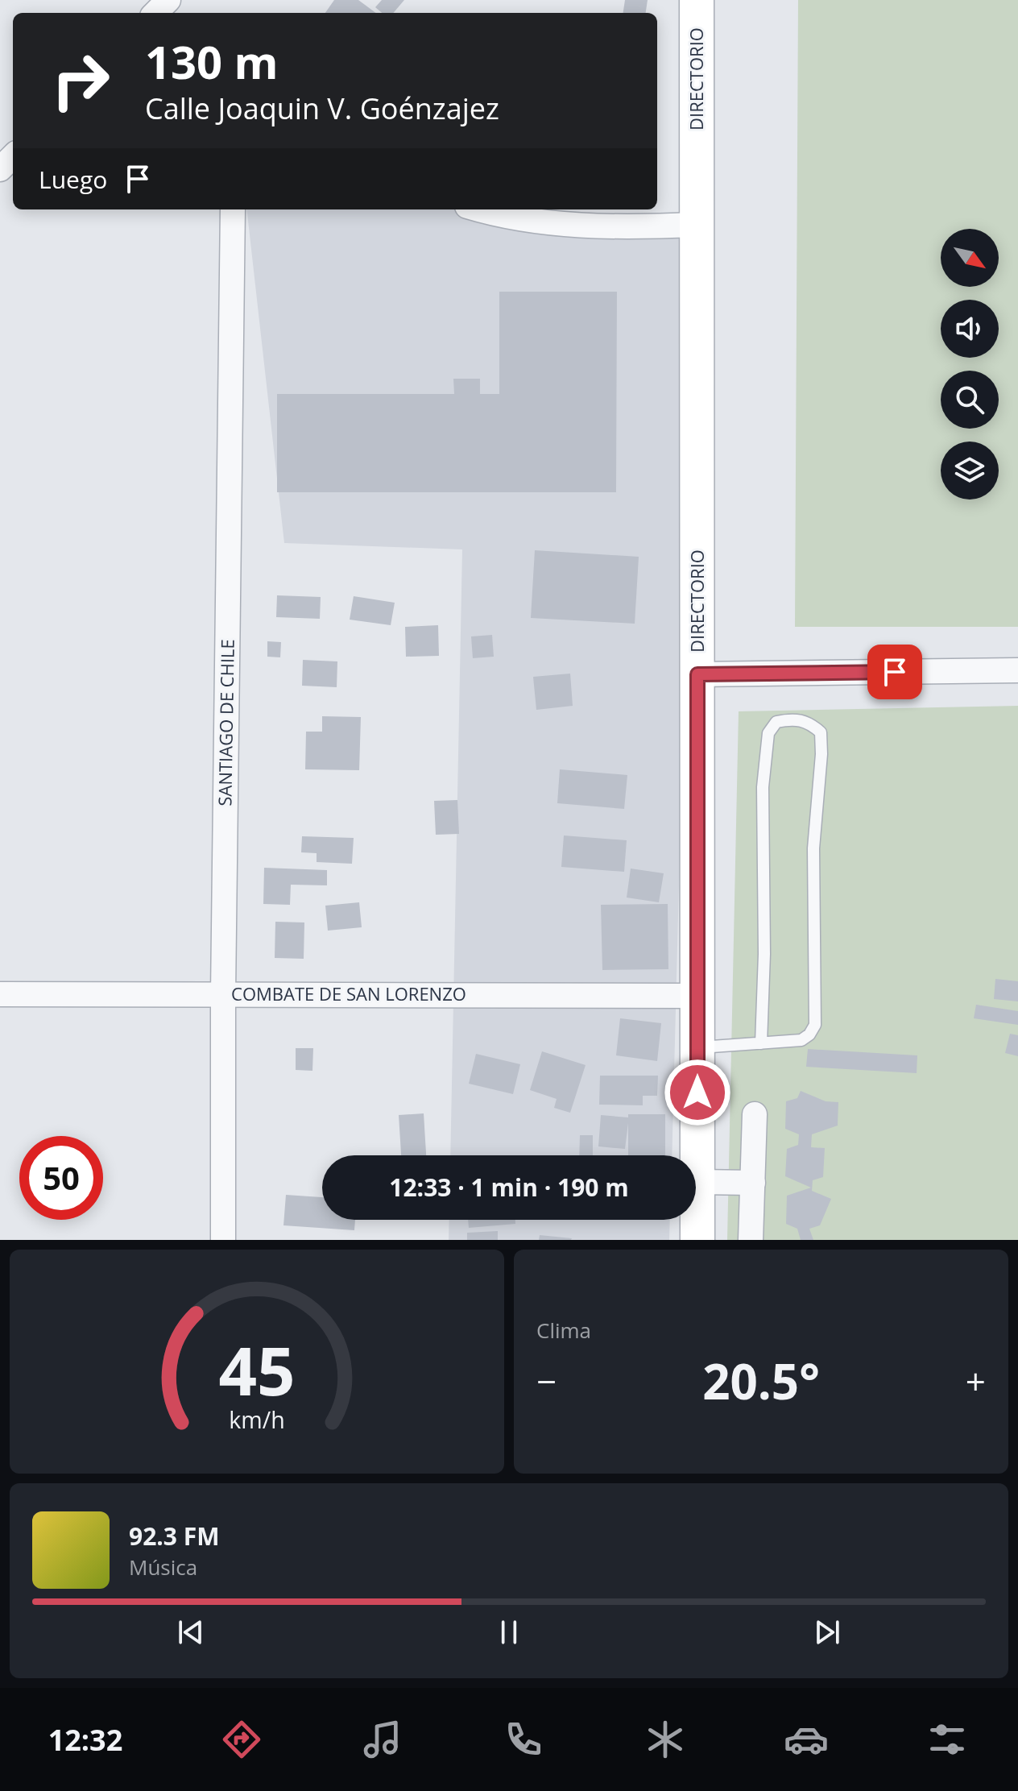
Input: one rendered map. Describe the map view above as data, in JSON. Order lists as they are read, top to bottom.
{
  "streets": {
    "main road": ["DIRECTORIO"],
    "street": ["SANTIAGO DE CHILE", "COMBATE DE SAN LORENZO"]
  },
  "crossings": [
    ["DIRECTORIO", "COMBATE DE SAN LORENZO"],
    ["SANTIAGO DE CHILE", "COMBATE DE SAN LORENZO"]
  ],
  "north": "bottom right",
  "page": {
    "turn": ["130 m", "Calle Joaquin V. Goénzajez"],
    "then": "Luego",
    "limit": "50",
    "trip": "12:33 · 1 min · 190 m",
    "tile": "Clima",
    "heat": ["−", "20.5°", "+"],
    "song": ["92.3 FM", "Música"],
    "tabs": "12:32",
    "gauge": ["45", "km/h"]
  }
}
